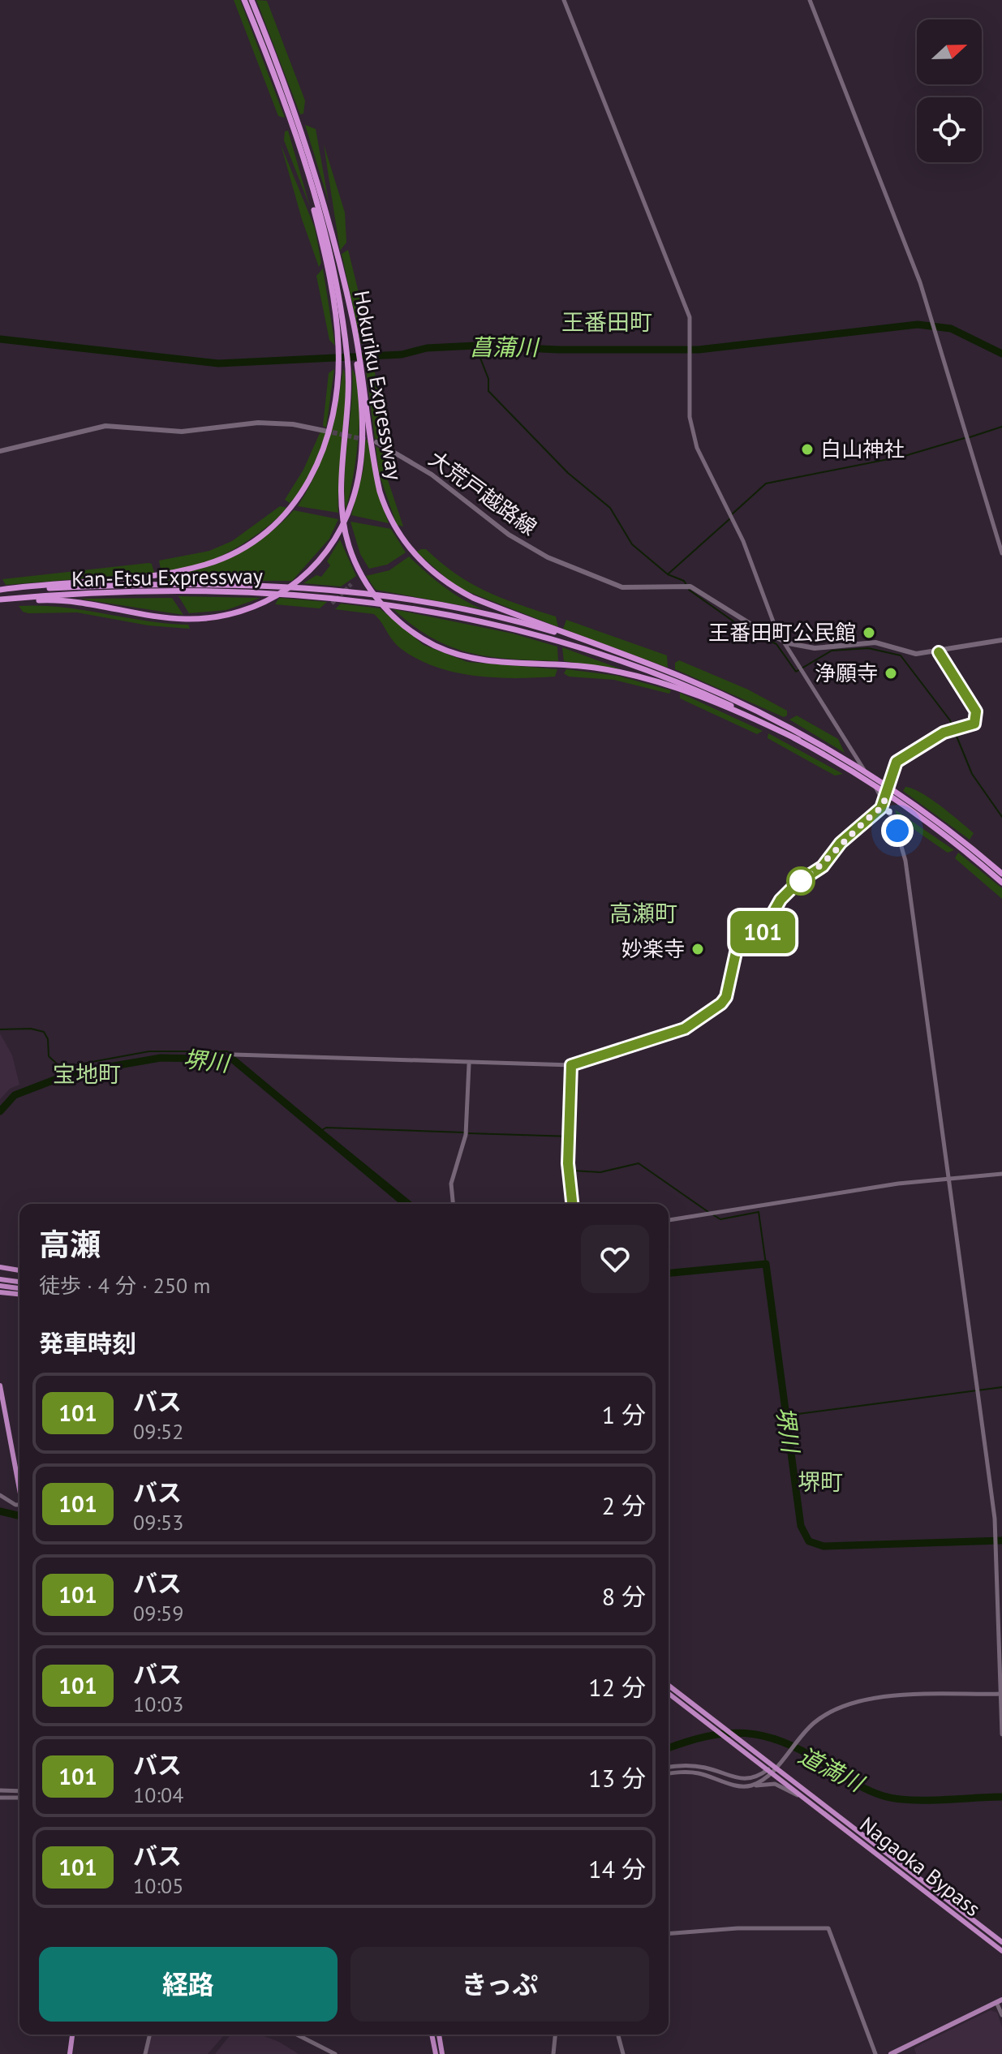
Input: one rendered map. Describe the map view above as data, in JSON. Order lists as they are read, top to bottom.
{
  "streets": {
    "highway": ["Hokuriku Expressway", "Kan-Etsu Expressway", "Nagaoka Bypass"],
    "main road": ["大荒戸越路線"]
  },
  "crossings": [
    ["Hokuriku Expressway", "Kan-Etsu Expressway"]
  ],
  "districts": [
    "王番田町",
    "高瀬町",
    "宝地町",
    "堺町"
  ],
  "water": ["菖蒲川", "堺川", "道満川"],
  "places": [
    "白山神社",
    "王番田町公民館",
    "浄願寺",
    "妙楽寺"
  ],
  "lines": ["bus line 101"],
  "north": "right",
  "page": {
    "on_map": "101",
    "heading": [
      ["高瀬", "徒歩 · 4 分 · 250 m"],
      "発車時刻"
    ],
    "list": [
      {
        "mark": "101",
        "name": "バス",
        "note": "09:52",
        "value": "1 分"
      },
      {
        "mark": "101",
        "name": "バス",
        "note": "09:53",
        "value": "2 分"
      },
      {
        "mark": "101",
        "name": "バス",
        "note": "09:59",
        "value": "8 分"
      },
      {
        "mark": "101",
        "name": "バス",
        "note": "10:03",
        "value": "12 分"
      },
      {
        "mark": "101",
        "name": "バス",
        "note": "10:04",
        "value": "13 分"
      },
      {
        "mark": "101",
        "name": "バス",
        "note": "10:05",
        "value": "14 分"
      }
    ],
    "buttons": ["経路", "きっぷ"]
  }
}
